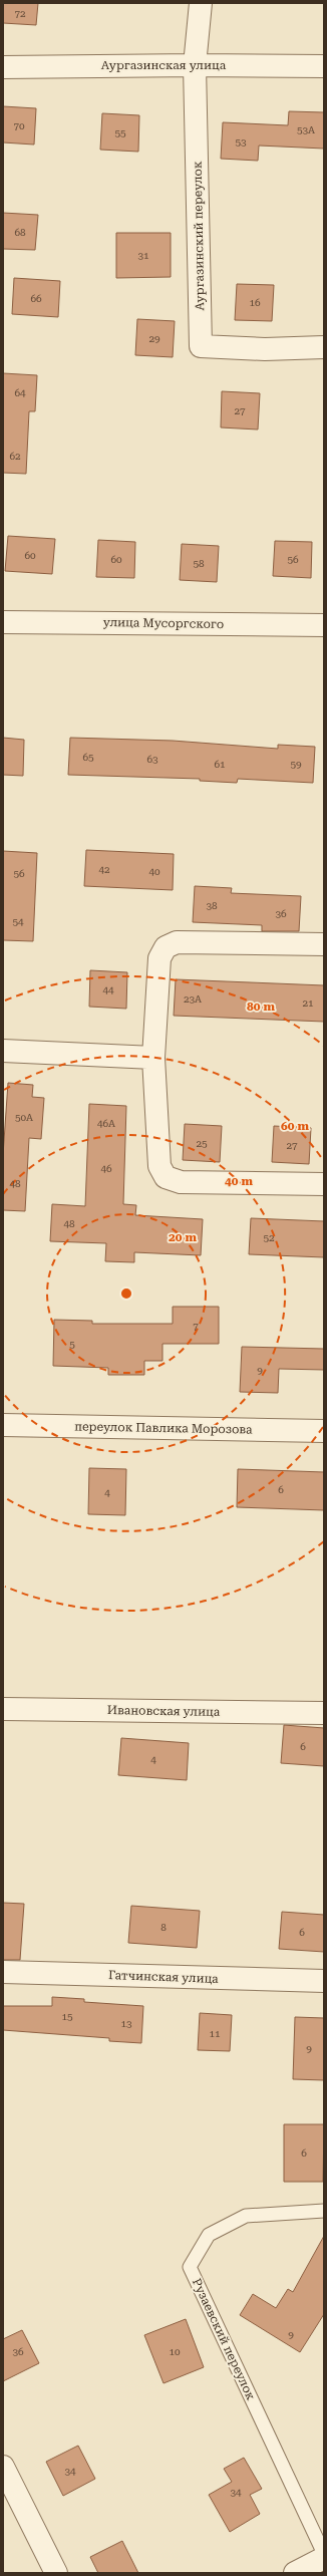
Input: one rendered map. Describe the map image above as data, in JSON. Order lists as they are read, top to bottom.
{
  "streets": {
    "street": [
      "Аургазинская улица",
      "Аургазинский переулок",
      "улица Мусоргского",
      "переулок Павлика Морозова",
      "Ивановская улица",
      "Гатчинская улица"
    ],
    "lane": ["Рузаевский переулок"]
  },
  "crossings": [
    ["Аургазинская улица", "Аургазинский переулок"]
  ],
  "house_numbers": [
    "72",
    "70",
    "53А",
    "55",
    "53",
    "68",
    "31",
    "66",
    "16",
    "29",
    "64",
    "27",
    "62",
    "60",
    "60",
    "56",
    "58",
    "65",
    "63",
    "61",
    "59",
    "42",
    "40",
    "56",
    "38",
    "36",
    "54",
    "44",
    "23А",
    "21",
    "50А",
    "46А",
    "25",
    "27",
    "46",
    "48",
    "48",
    "52",
    "7",
    "5",
    "9",
    "6",
    "4",
    "6",
    "4",
    "8",
    "6",
    "15",
    "13",
    "11",
    "9",
    "6",
    "9",
    "36",
    "10",
    "34",
    "34"
  ],
  "rings": [
    "80 m",
    "60 m",
    "40 m",
    "20 m"
  ]
}
